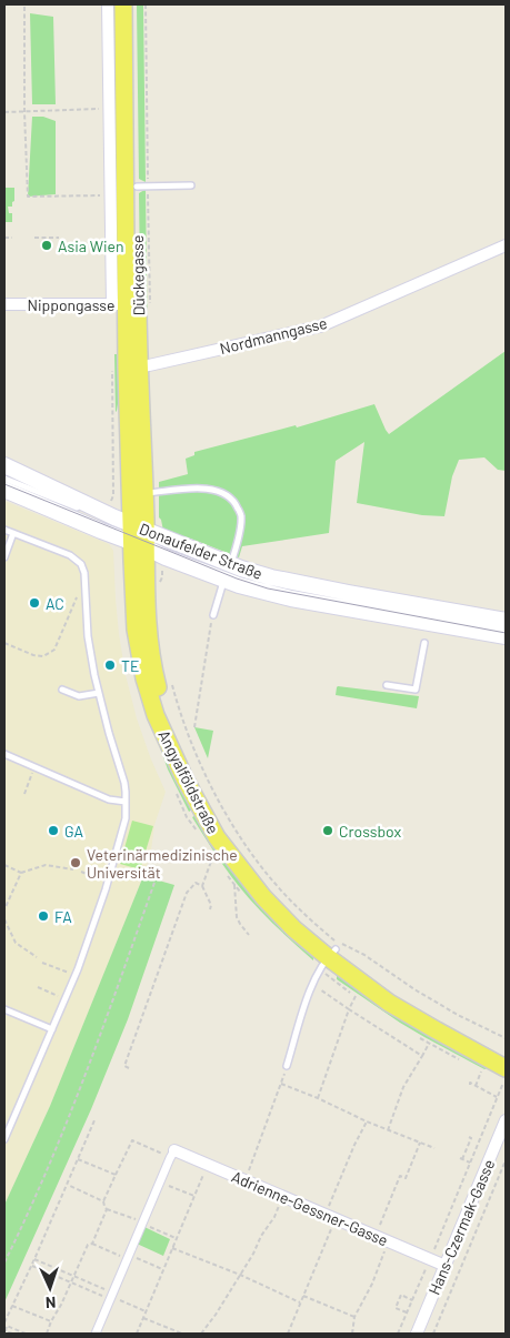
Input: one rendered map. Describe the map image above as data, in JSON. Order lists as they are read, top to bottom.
{
  "streets": {
    "main road": ["Dückegasse", "Donaufelder Straße", "Angyalföldstraße"],
    "street": [
      "Nippongasse",
      "Nordmanngasse",
      "Adrienne-Gessner-Gasse",
      "Hans-Czermak-Gasse"
    ]
  },
  "crossings": [
    ["Dückegasse", "Nippongasse"],
    ["Dückegasse", "Nordmanngasse"],
    ["Dückegasse", "Donaufelder Straße"],
    ["Dückegasse", "Angyalföldstraße"],
    ["Donaufelder Straße", "Angyalföldstraße"],
    ["Adrienne-Gessner-Gasse", "Hans-Czermak-Gasse"]
  ],
  "places": [
    "Asia Wien",
    "AC",
    "TE",
    "GA",
    "Crossbox",
    "Veterinärmedizinische Universität",
    "FA"
  ],
  "north": "bottom"
}
